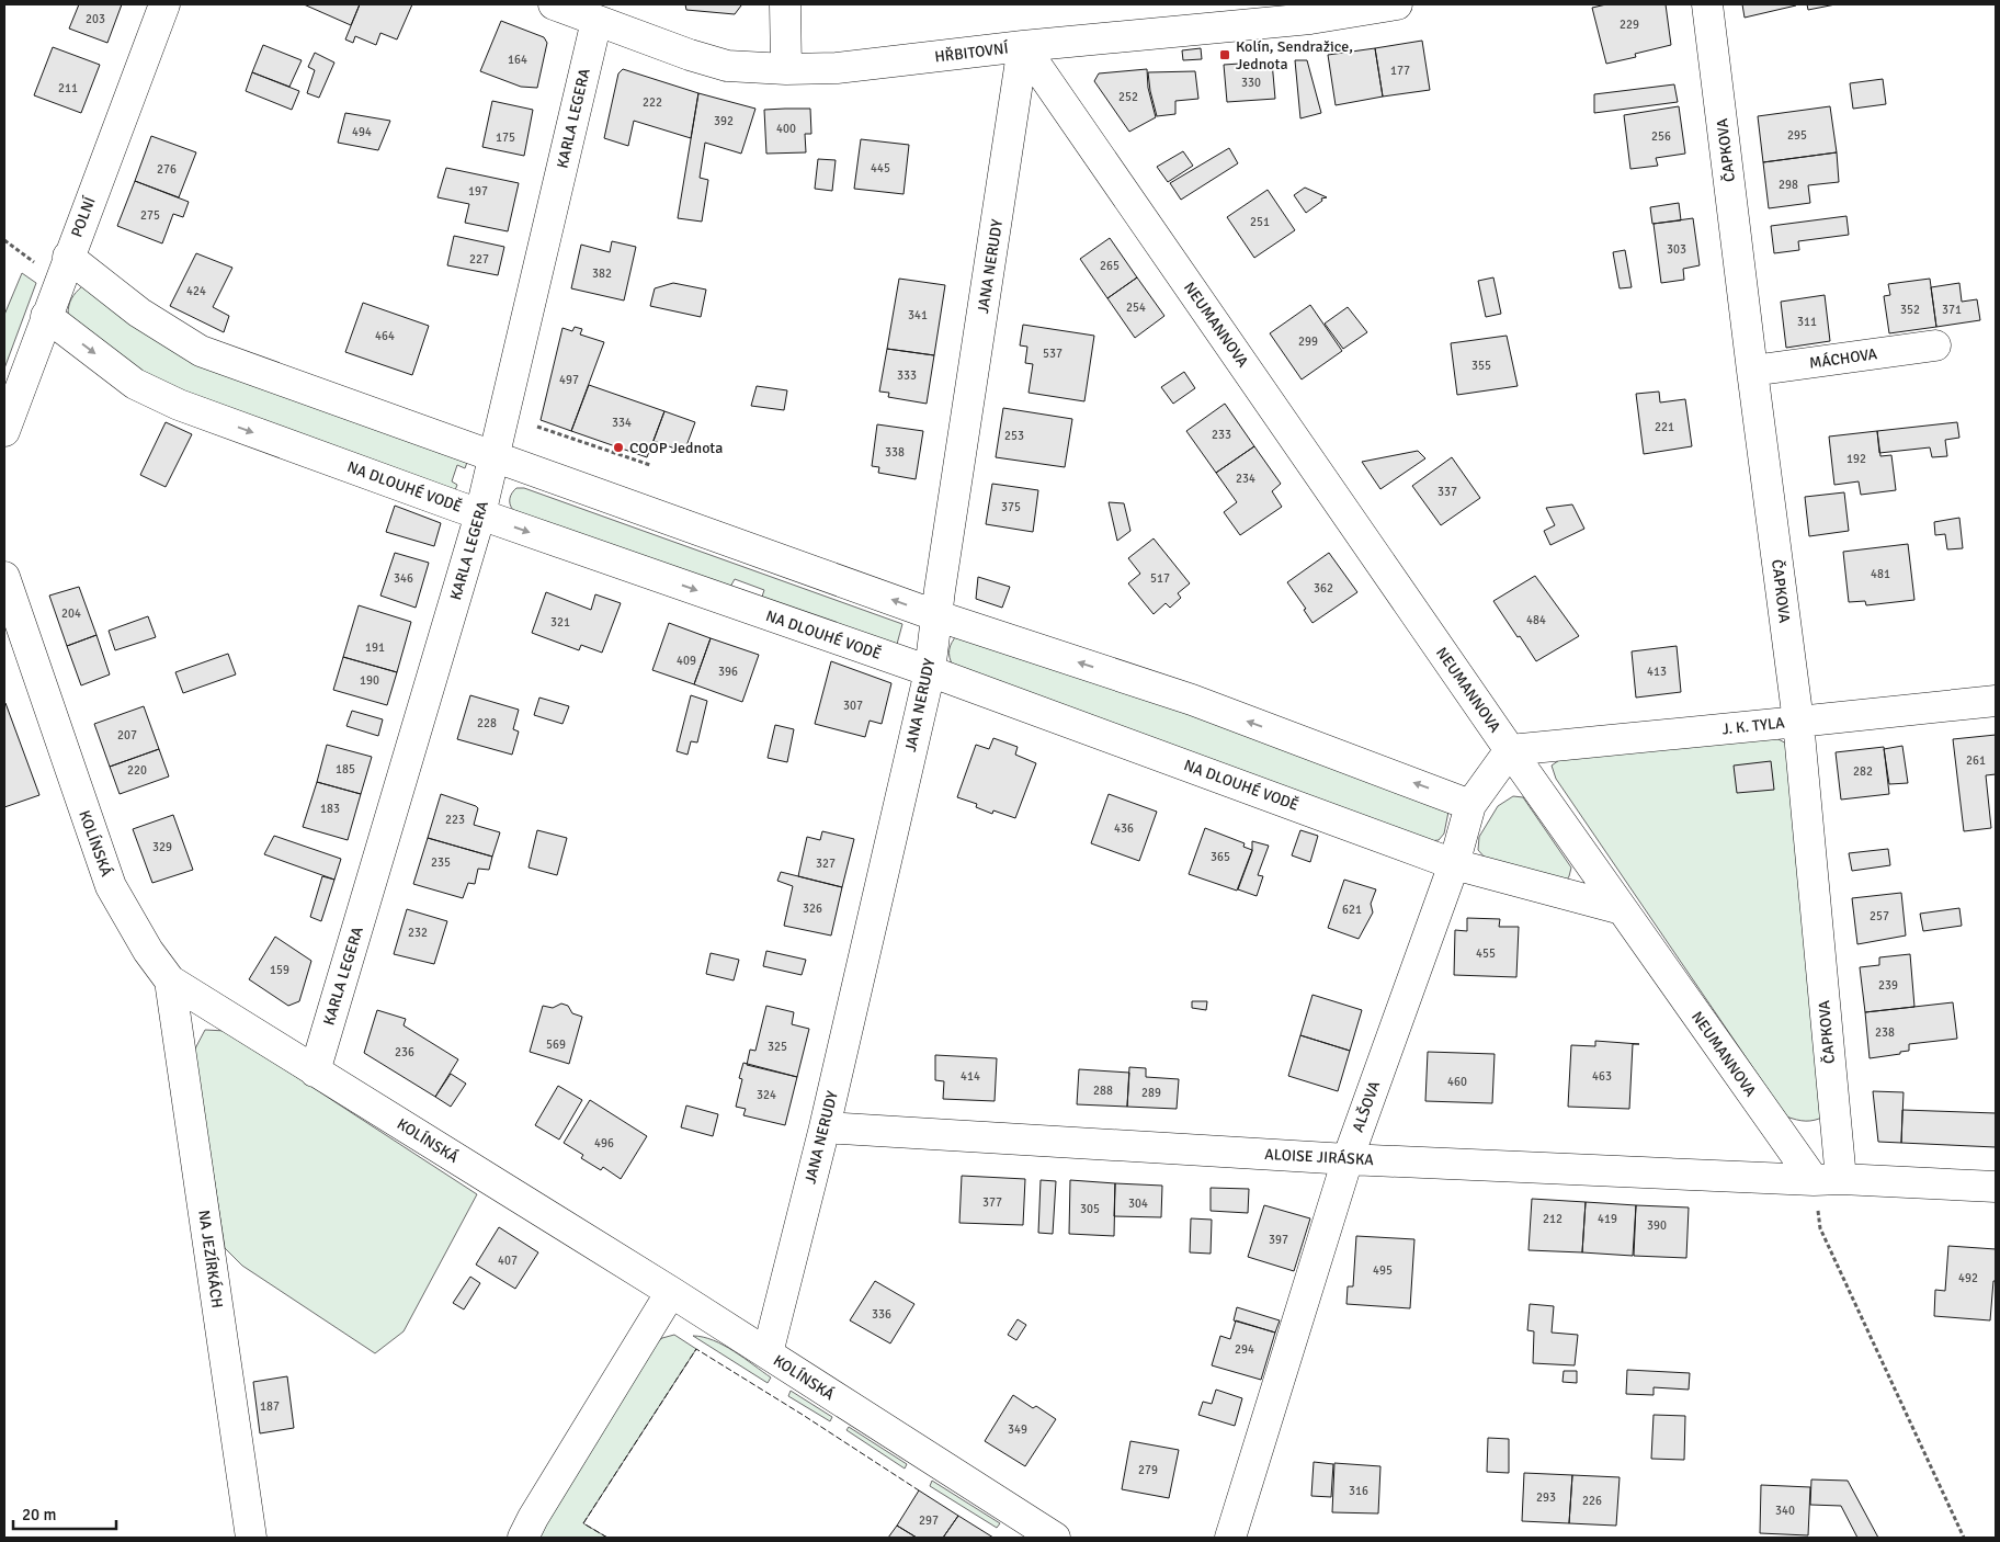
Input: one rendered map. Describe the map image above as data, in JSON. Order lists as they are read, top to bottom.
{
  "streets": {
    "street": [
      "HŘBITOVNÍ",
      "KARLA LEGERA",
      "ČAPKOVA",
      "POLNÍ",
      "JANA NERUDY",
      "NEUMANNOVA",
      "MÁCHOVA",
      "NA DLOUHÉ VODĚ",
      "J. K. TYLA",
      "KOLÍNSKÁ",
      "ALŠOVA",
      "ALOISE JIRÁSKA",
      "NA JEZÍRKÁCH"
    ]
  },
  "crossings": [
    ["HŘBITOVNÍ", "KARLA LEGERA"],
    ["HŘBITOVNÍ", "JANA NERUDY"],
    ["HŘBITOVNÍ", "NEUMANNOVA"],
    ["KARLA LEGERA", "NA DLOUHÉ VODĚ"],
    ["KARLA LEGERA", "KOLÍNSKÁ"],
    ["ČAPKOVA", "NEUMANNOVA"],
    ["ČAPKOVA", "MÁCHOVA"],
    ["ČAPKOVA", "J. K. TYLA"],
    ["ČAPKOVA", "ALOISE JIRÁSKA"],
    ["POLNÍ", "NA DLOUHÉ VODĚ"],
    ["JANA NERUDY", "NEUMANNOVA"],
    ["JANA NERUDY", "NA DLOUHÉ VODĚ"],
    ["JANA NERUDY", "KOLÍNSKÁ"],
    ["JANA NERUDY", "ALOISE JIRÁSKA"],
    ["NEUMANNOVA", "NA DLOUHÉ VODĚ"],
    ["NEUMANNOVA", "J. K. TYLA"],
    ["NEUMANNOVA", "ALŠOVA"],
    ["NEUMANNOVA", "ALOISE JIRÁSKA"],
    ["NA DLOUHÉ VODĚ", "ALŠOVA"],
    ["J. K. TYLA", "ALŠOVA"],
    ["KOLÍNSKÁ", "NA JEZÍRKÁCH"],
    ["ALŠOVA", "ALOISE JIRÁSKA"]
  ],
  "places": {
    "transit": ["Kolín, Sendražice, Jednota"],
    "other": ["COOP Jednota"]
  },
  "house_numbers": [
    "203",
    "229",
    "164",
    "177",
    "330",
    "211",
    "252",
    "222",
    "392",
    "400",
    "494",
    "295",
    "256",
    "175",
    "445",
    "276",
    "298",
    "197",
    "275",
    "251",
    "303",
    "227",
    "265",
    "382",
    "424",
    "254",
    "352",
    "371",
    "341",
    "311",
    "464",
    "299",
    "537",
    "355",
    "333",
    "497",
    "334",
    "221",
    "233",
    "253",
    "338",
    "192",
    "234",
    "337",
    "375",
    "481",
    "346",
    "517",
    "362",
    "204",
    "484",
    "321",
    "191",
    "409",
    "396",
    "413",
    "190",
    "307",
    "228",
    "207",
    "261",
    "185",
    "220",
    "282",
    "183",
    "223",
    "436",
    "329",
    "365",
    "235",
    "327",
    "326",
    "621",
    "257",
    "232",
    "455",
    "159",
    "239",
    "238",
    "569",
    "325",
    "236",
    "414",
    "463",
    "460",
    "288",
    "289",
    "324",
    "496",
    "377",
    "304",
    "305",
    "212",
    "419",
    "390",
    "397",
    "407",
    "495",
    "492",
    "336",
    "294",
    "187",
    "349",
    "279",
    "316",
    "293",
    "226",
    "340",
    "297"
  ],
  "scale_bar": "20 m"
}
